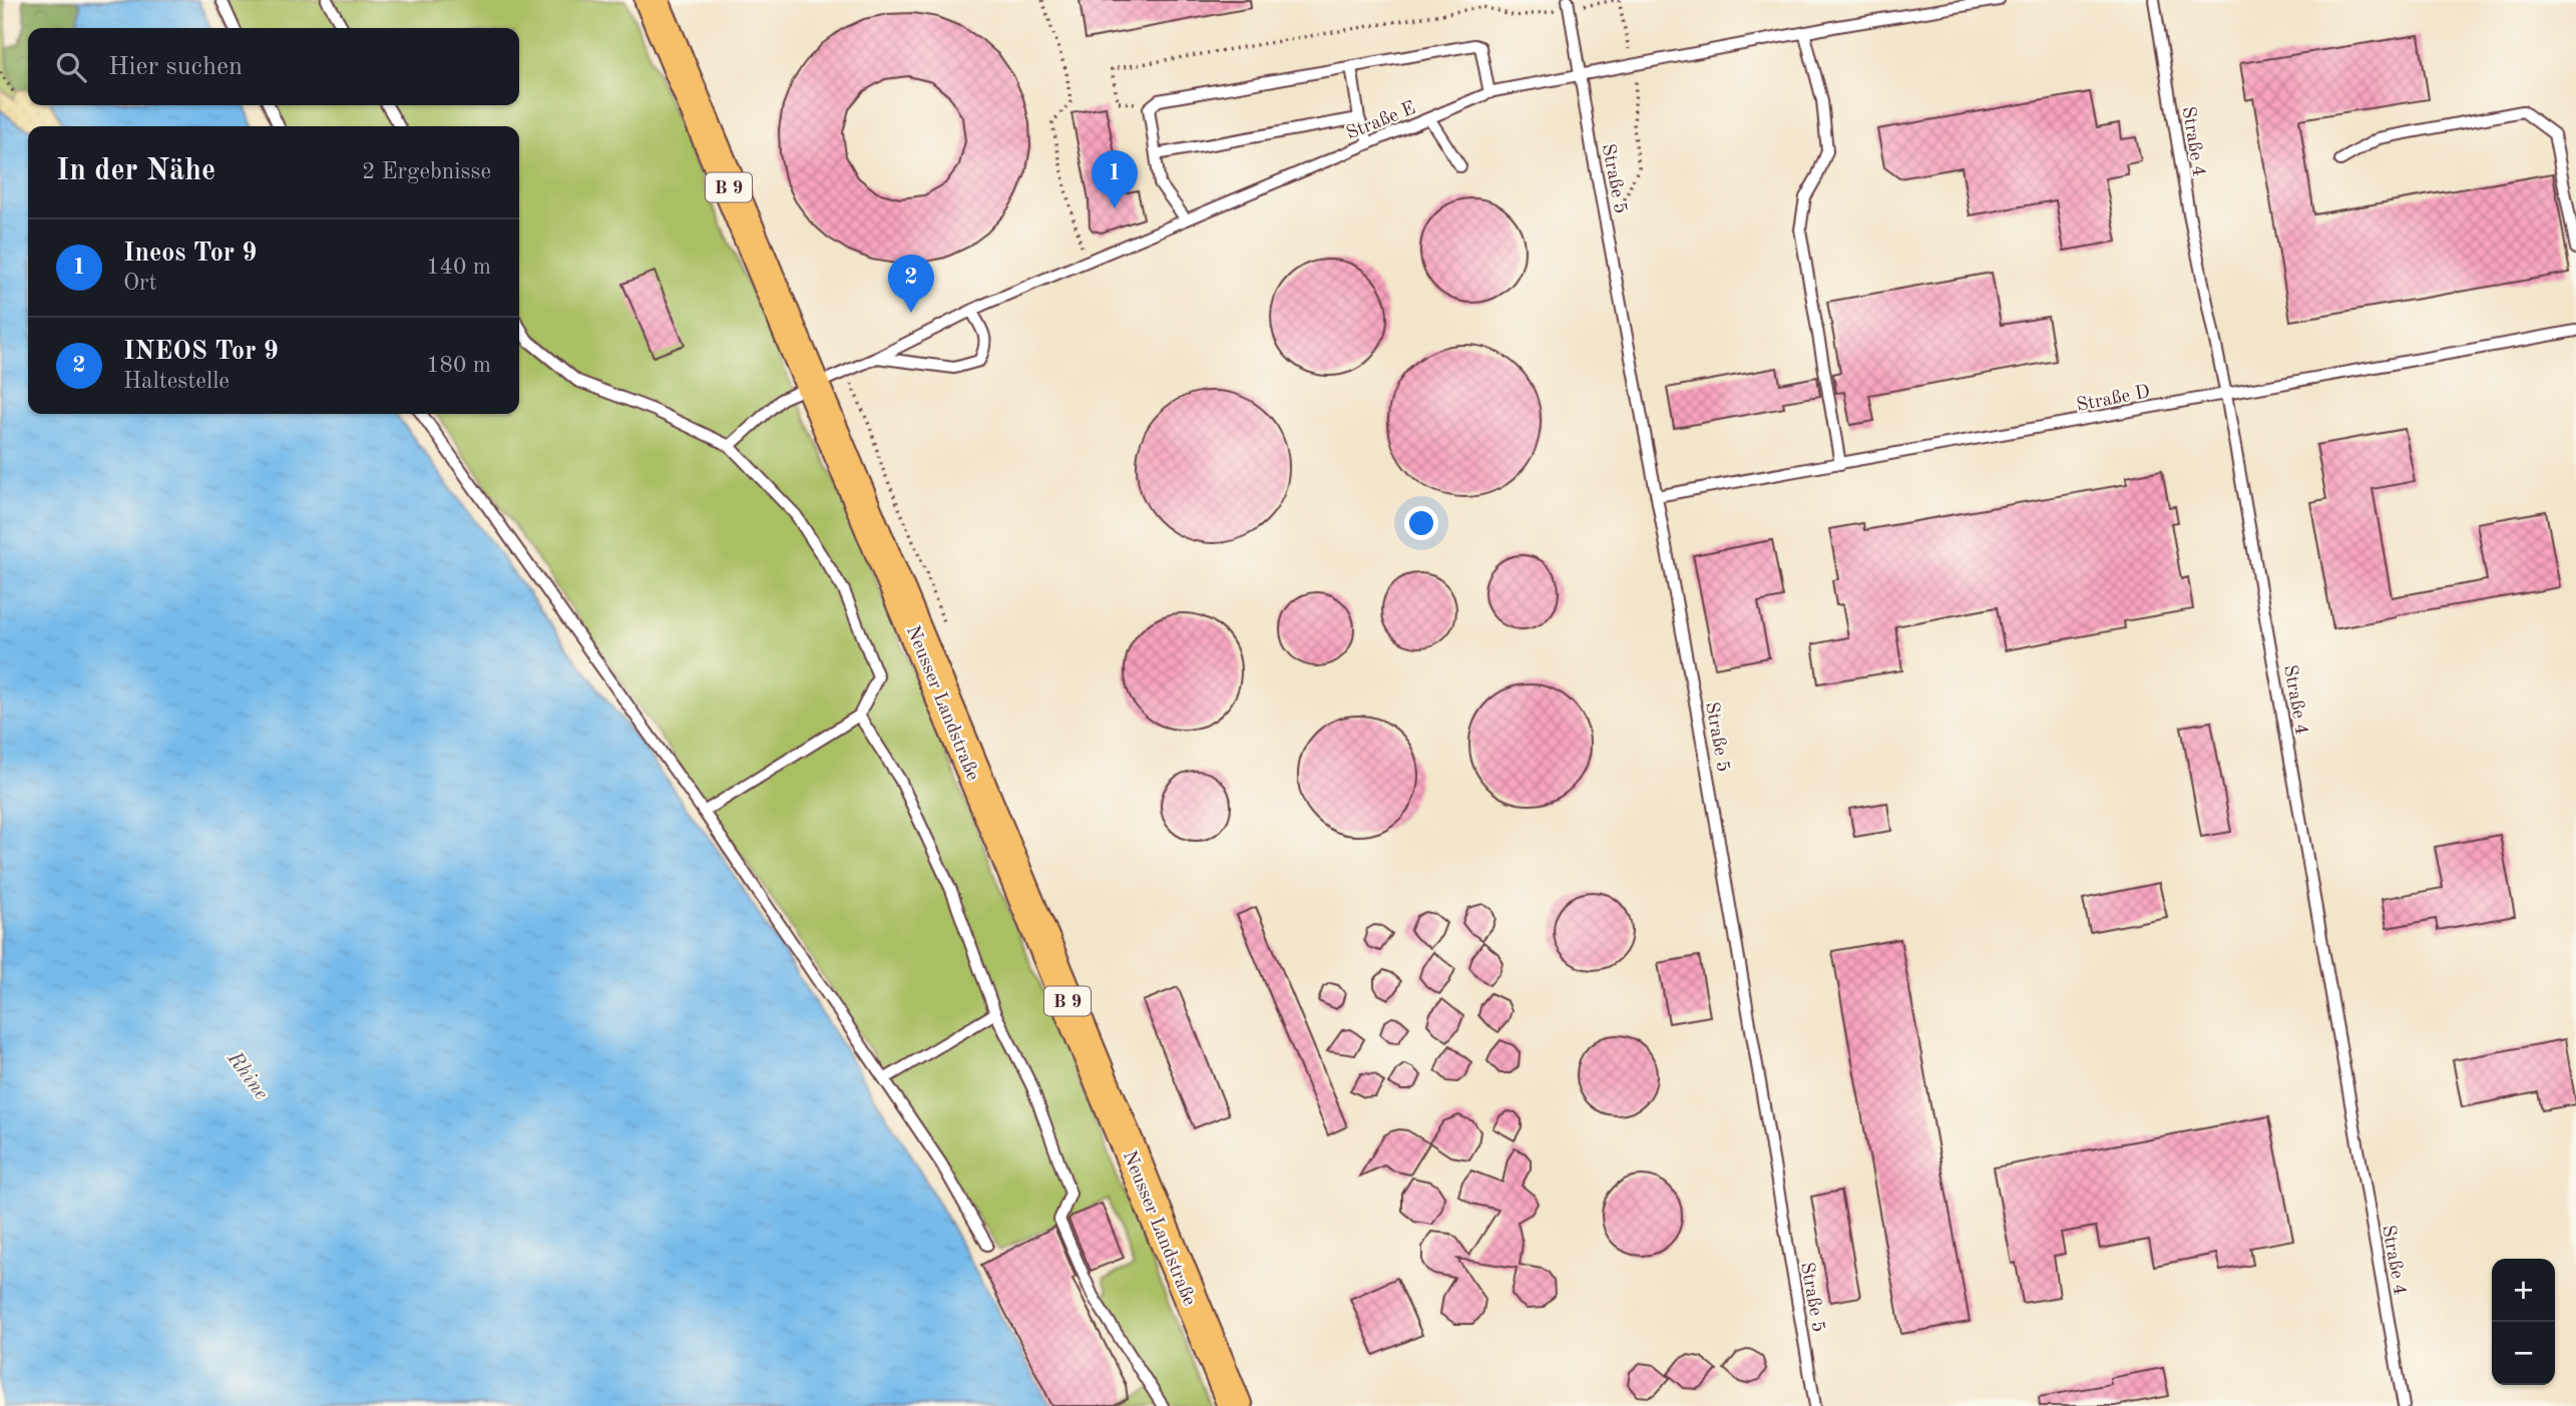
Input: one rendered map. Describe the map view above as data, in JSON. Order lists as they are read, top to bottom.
{
  "streets": {
    "main road": ["B 9", "Neusser Landstraße"],
    "lane": [
      "Straße E",
      "Straße 4",
      "Straße 5",
      "Straße D"
    ]
  },
  "crossings": [
    ["Straße E", "Straße 5"],
    ["Straße E", "Neusser Landstraße"],
    ["Straße 4", "Straße D"],
    ["Straße 5", "Straße D"]
  ],
  "water": ["Rhine"],
  "page": {
    "search": "Hier suchen",
    "heading": ["In der Nähe", "2 Ergebnisse"],
    "pins": ["1", "2"],
    "list": [
      {
        "mark": "1",
        "name": "Ineos Tor 9",
        "note": "Ort",
        "value": "140 m"
      },
      {
        "mark": "2",
        "name": "INEOS Tor 9",
        "note": "Haltestelle",
        "value": "180 m"
      }
    ],
    "map_buttons": ["+", "−"]
  }
}
